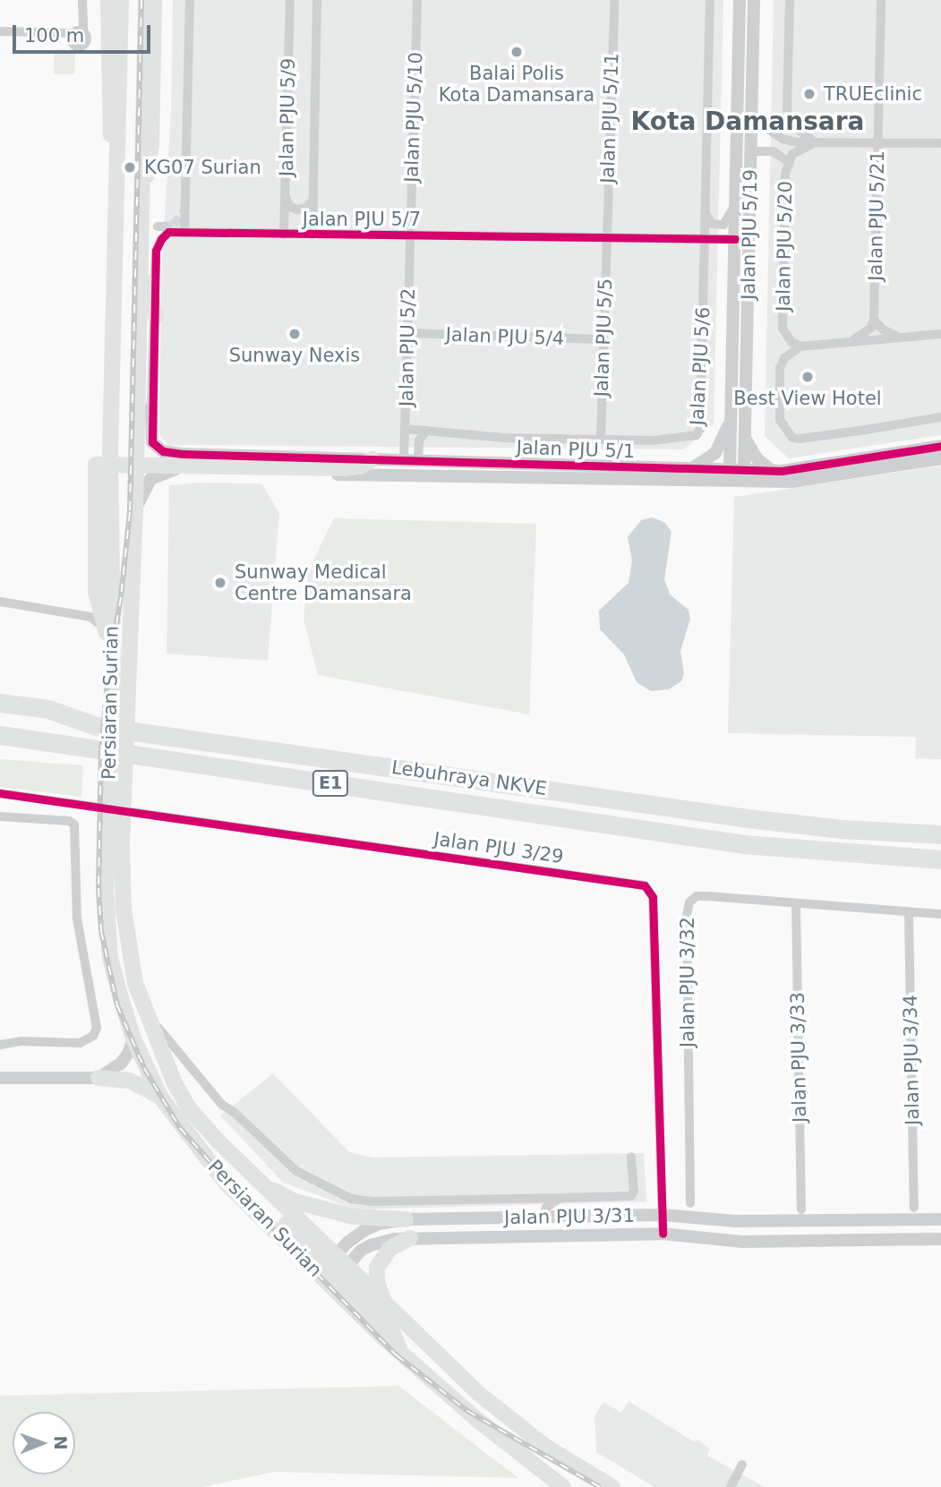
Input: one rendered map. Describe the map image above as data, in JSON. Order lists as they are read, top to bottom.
{
  "streets": {
    "highway": ["Lebuhraya NKVE", "E1"],
    "main road": ["Persiaran Surian"],
    "street": [
      "Jalan PJU 5/9",
      "Jalan PJU 5/10",
      "Jalan PJU 5/11",
      "Jalan PJU 5/21",
      "Jalan PJU 5/7",
      "Jalan PJU 5/19",
      "Jalan PJU 5/20",
      "Jalan PJU 5/4",
      "Jalan PJU 5/5",
      "Jalan PJU 5/2",
      "Jalan PJU 5/6",
      "Jalan PJU 5/1",
      "Jalan PJU 3/29",
      "Jalan PJU 3/32",
      "Jalan PJU 3/33",
      "Jalan PJU 3/34",
      "Jalan PJU 3/31"
    ]
  },
  "crossings": [
    ["Jalan PJU 5/9", "Jalan PJU 5/7"],
    ["Jalan PJU 5/10", "Jalan PJU 5/7"],
    ["Jalan PJU 5/10", "Jalan PJU 5/2"],
    ["Jalan PJU 5/11", "Jalan PJU 5/7"],
    ["Jalan PJU 5/11", "Jalan PJU 5/5"],
    ["Jalan PJU 5/7", "Jalan PJU 5/19"],
    ["Jalan PJU 5/7", "Jalan PJU 5/5"],
    ["Jalan PJU 5/7", "Jalan PJU 5/2"],
    ["Jalan PJU 5/7", "Jalan PJU 5/6"],
    ["Jalan PJU 5/19", "Jalan PJU 5/1"],
    ["Jalan PJU 5/4", "Jalan PJU 5/5"],
    ["Jalan PJU 5/4", "Jalan PJU 5/2"],
    ["Jalan PJU 5/5", "Jalan PJU 5/6"],
    ["Jalan PJU 5/2", "Jalan PJU 5/1"],
    ["Persiaran Surian", "Jalan PJU 3/31"],
    ["Jalan PJU 3/29", "Jalan PJU 3/31"],
    ["Jalan PJU 3/32", "Jalan PJU 3/33"],
    ["Jalan PJU 3/32", "Jalan PJU 3/34"]
  ],
  "districts": ["Kota Damansara"],
  "places": [
    "Balai Polis Kota Damansara",
    "TRUEclinic",
    "KG07 Surian",
    "Sunway Nexis",
    "Best View Hotel",
    "Sunway Medical Centre Damansara"
  ],
  "scale_bar": "100 m",
  "north": "right"
}
